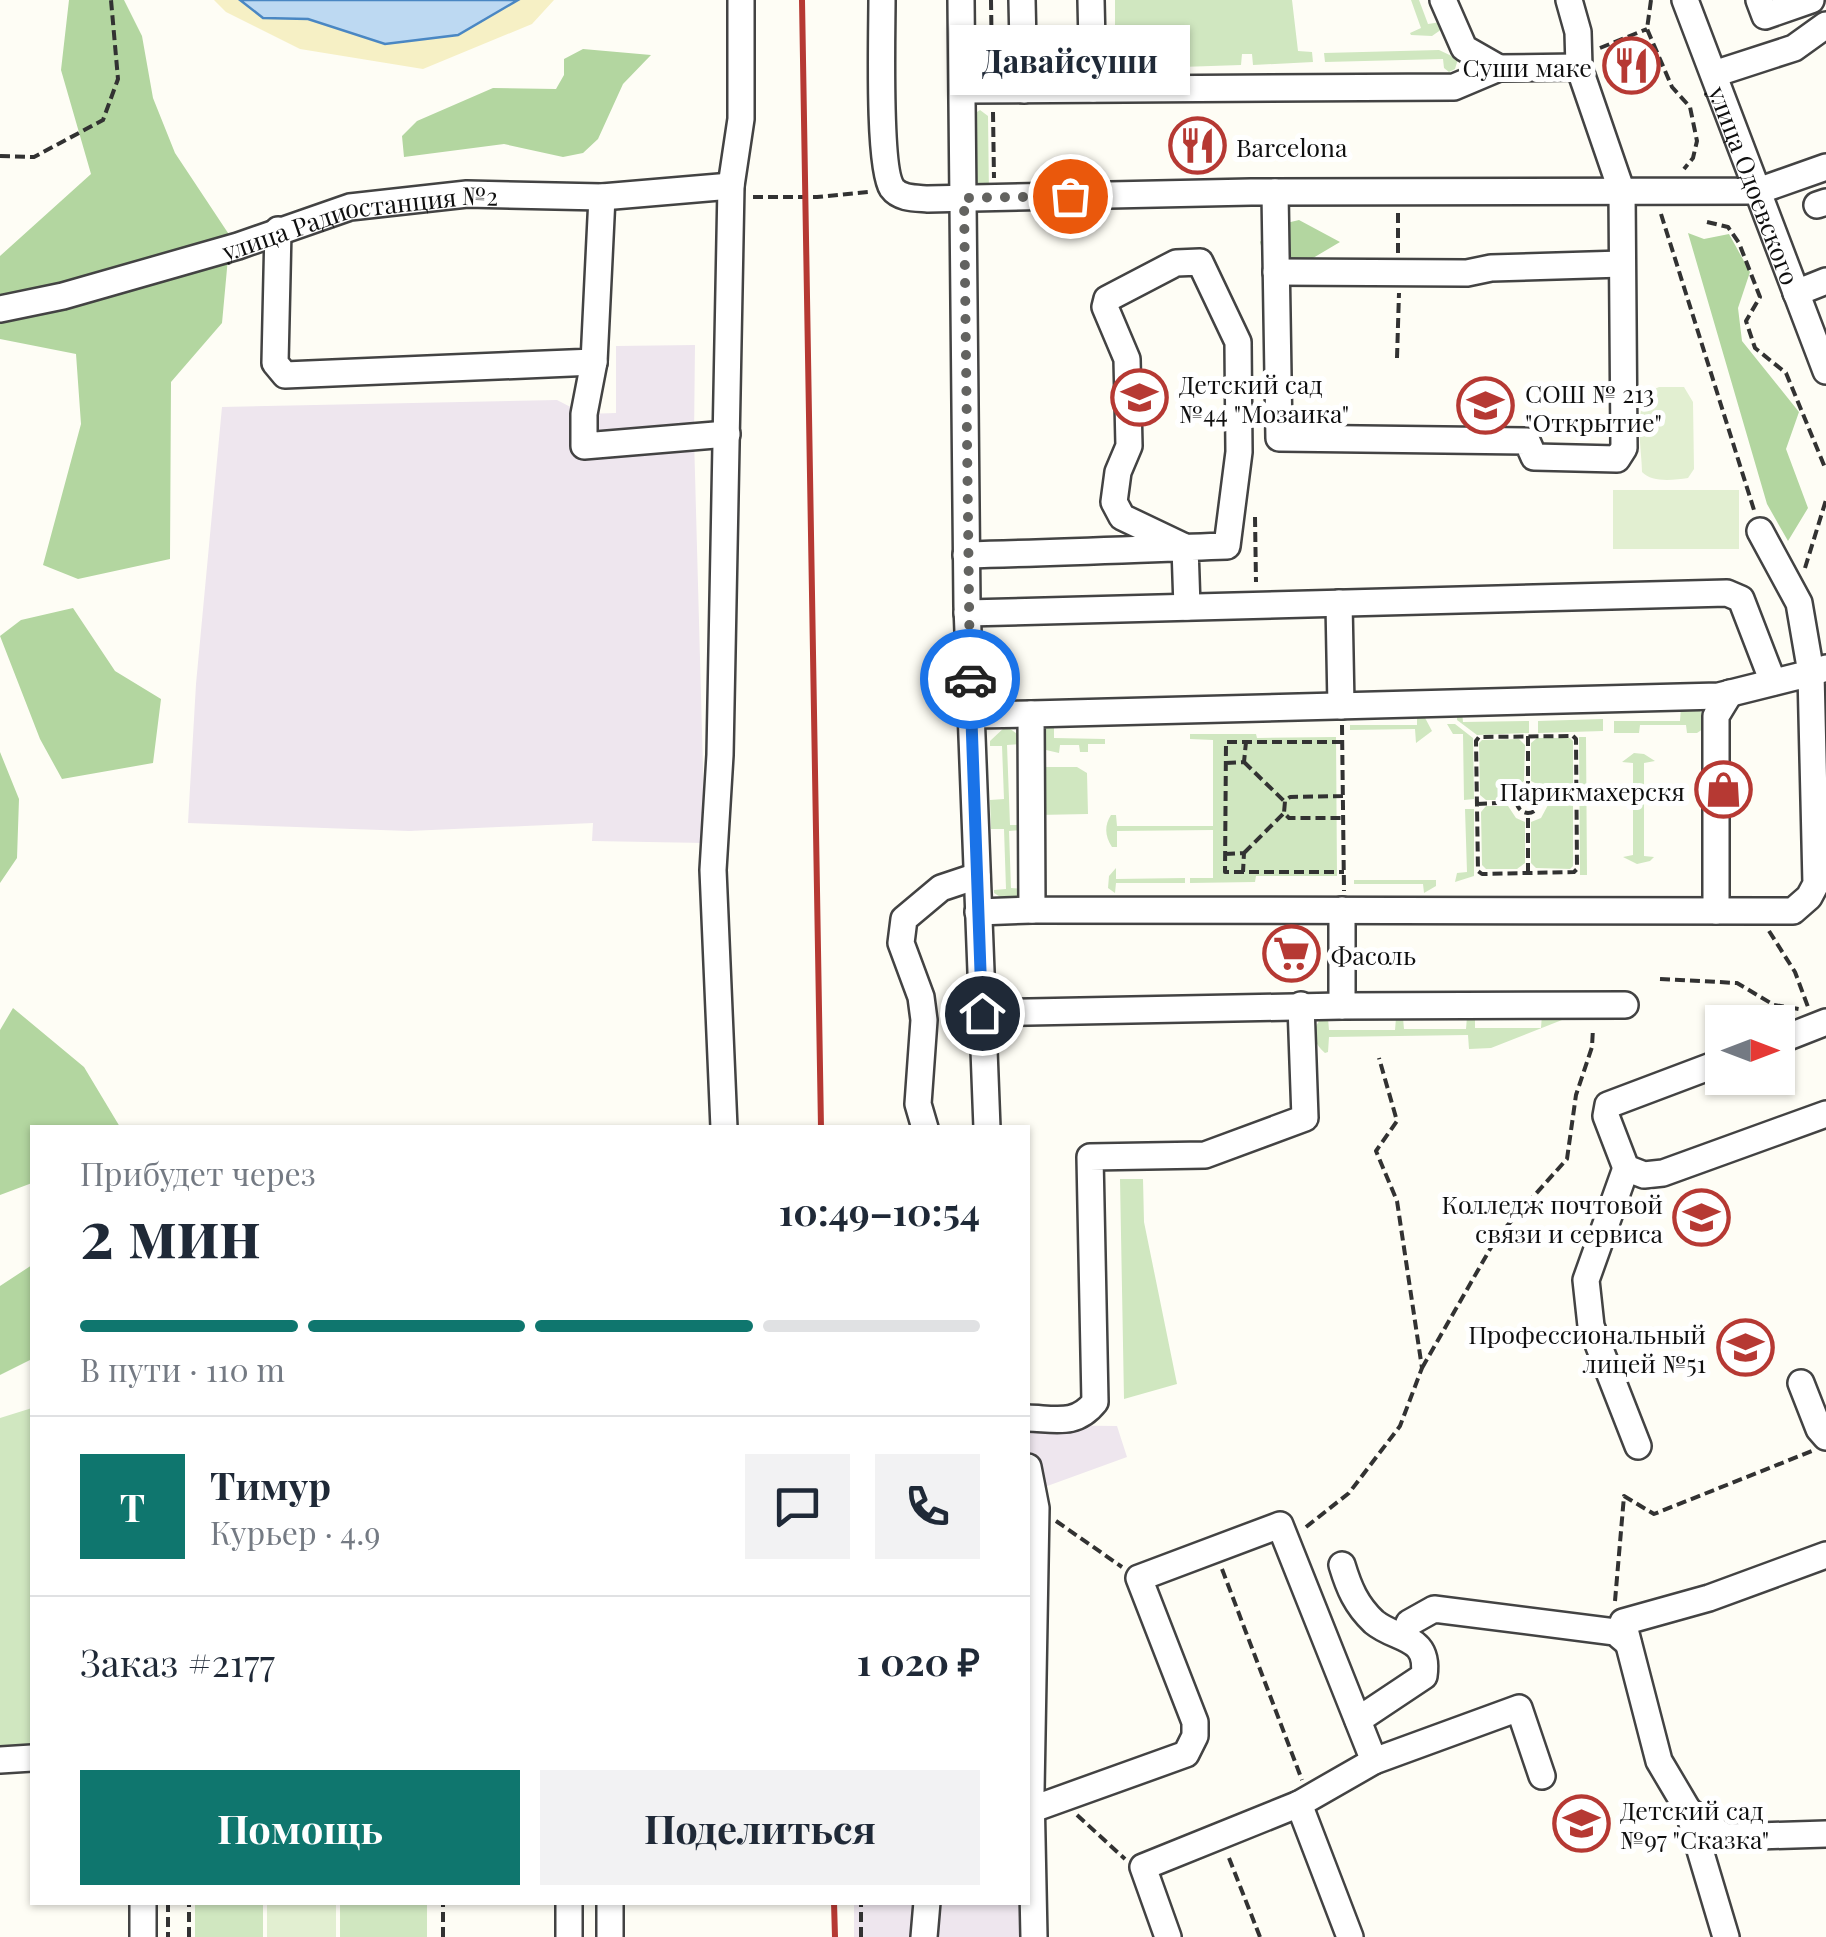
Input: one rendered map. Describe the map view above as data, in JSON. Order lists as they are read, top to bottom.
{
  "streets": {
    "street": ["улица Одоевского", "улица Радиостанция №2"]
  },
  "places": {
    "restaurant": ["Суши маке", "Barcelona"],
    "other": ["Давайсуши"],
    "school or university": [
      "Детский сад №44 \"Мозаика\"",
      "СОШ № 213 \"Открытие\"",
      "Колледж почтовой связи и сервиса",
      "Профессиональный лицей №51",
      "Детский сад №97 \"Сказка\""
    ],
    "shop": ["Парикмахерскя"],
    "supermarket": ["Фасоль"]
  },
  "north": "right",
  "page": {
    "bubble": "Давайсуши",
    "heading": ["2 мин", "Прибудет через", "10:49–10:54"],
    "panel": [
      "Тимур",
      "Курьер · 4.9",
      "Заказ #2177",
      "1 020 ₽"
    ],
    "bar": "В пути · 110 m",
    "round": "Т",
    "buttons": ["Помощь", "Поделиться"]
  }
}
